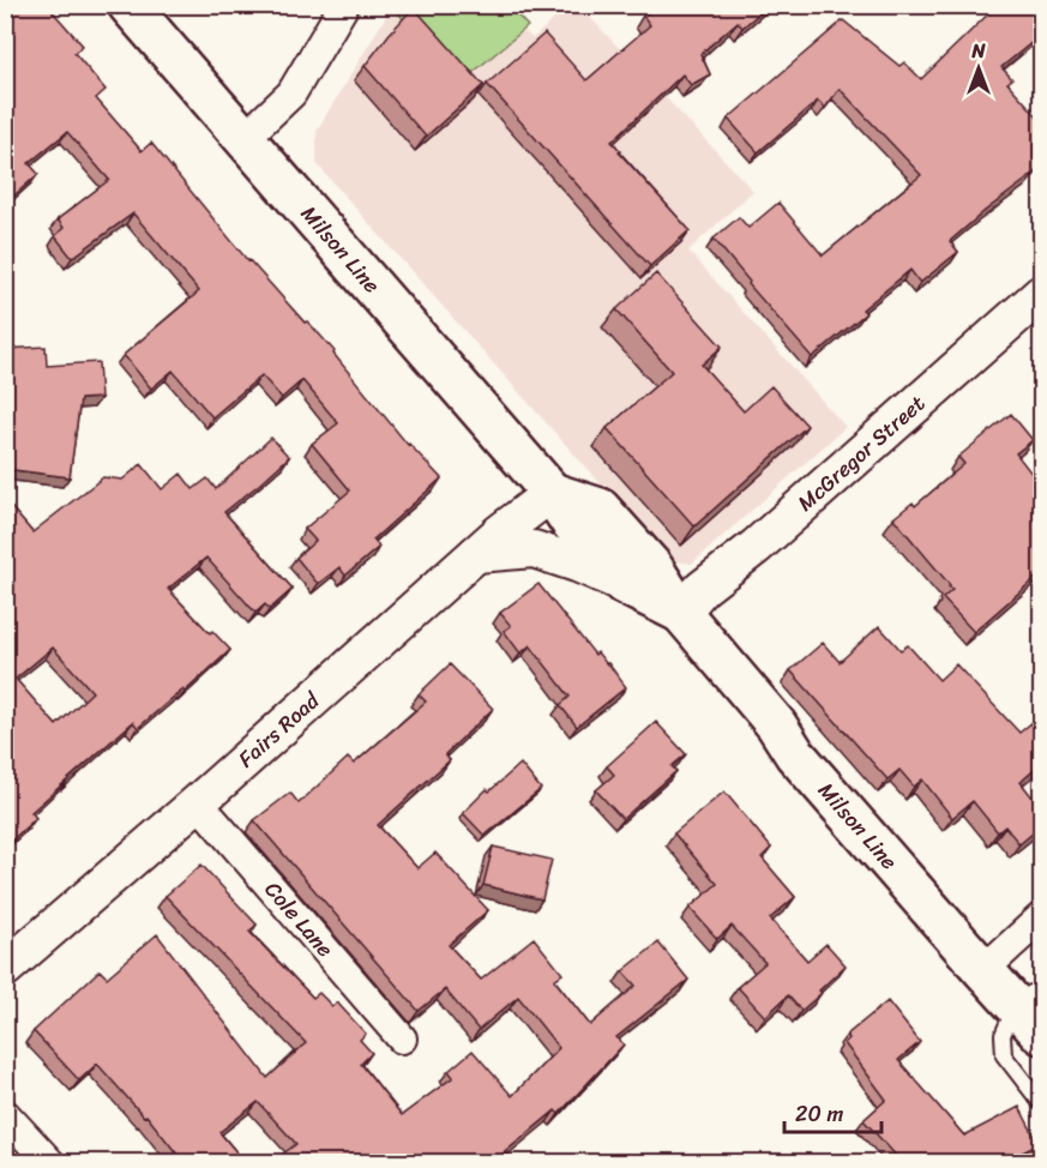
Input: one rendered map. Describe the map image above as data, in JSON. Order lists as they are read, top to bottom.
{
  "streets": {
    "main road": ["Milson Line"],
    "street": ["McGregor Street", "Fairs Road", "Cole Lane"]
  },
  "crossings": [
    ["Milson Line", "McGregor Street"],
    ["Milson Line", "Fairs Road"],
    ["Fairs Road", "Cole Lane"]
  ],
  "scale_bar": "20 m",
  "north": "top"
}
